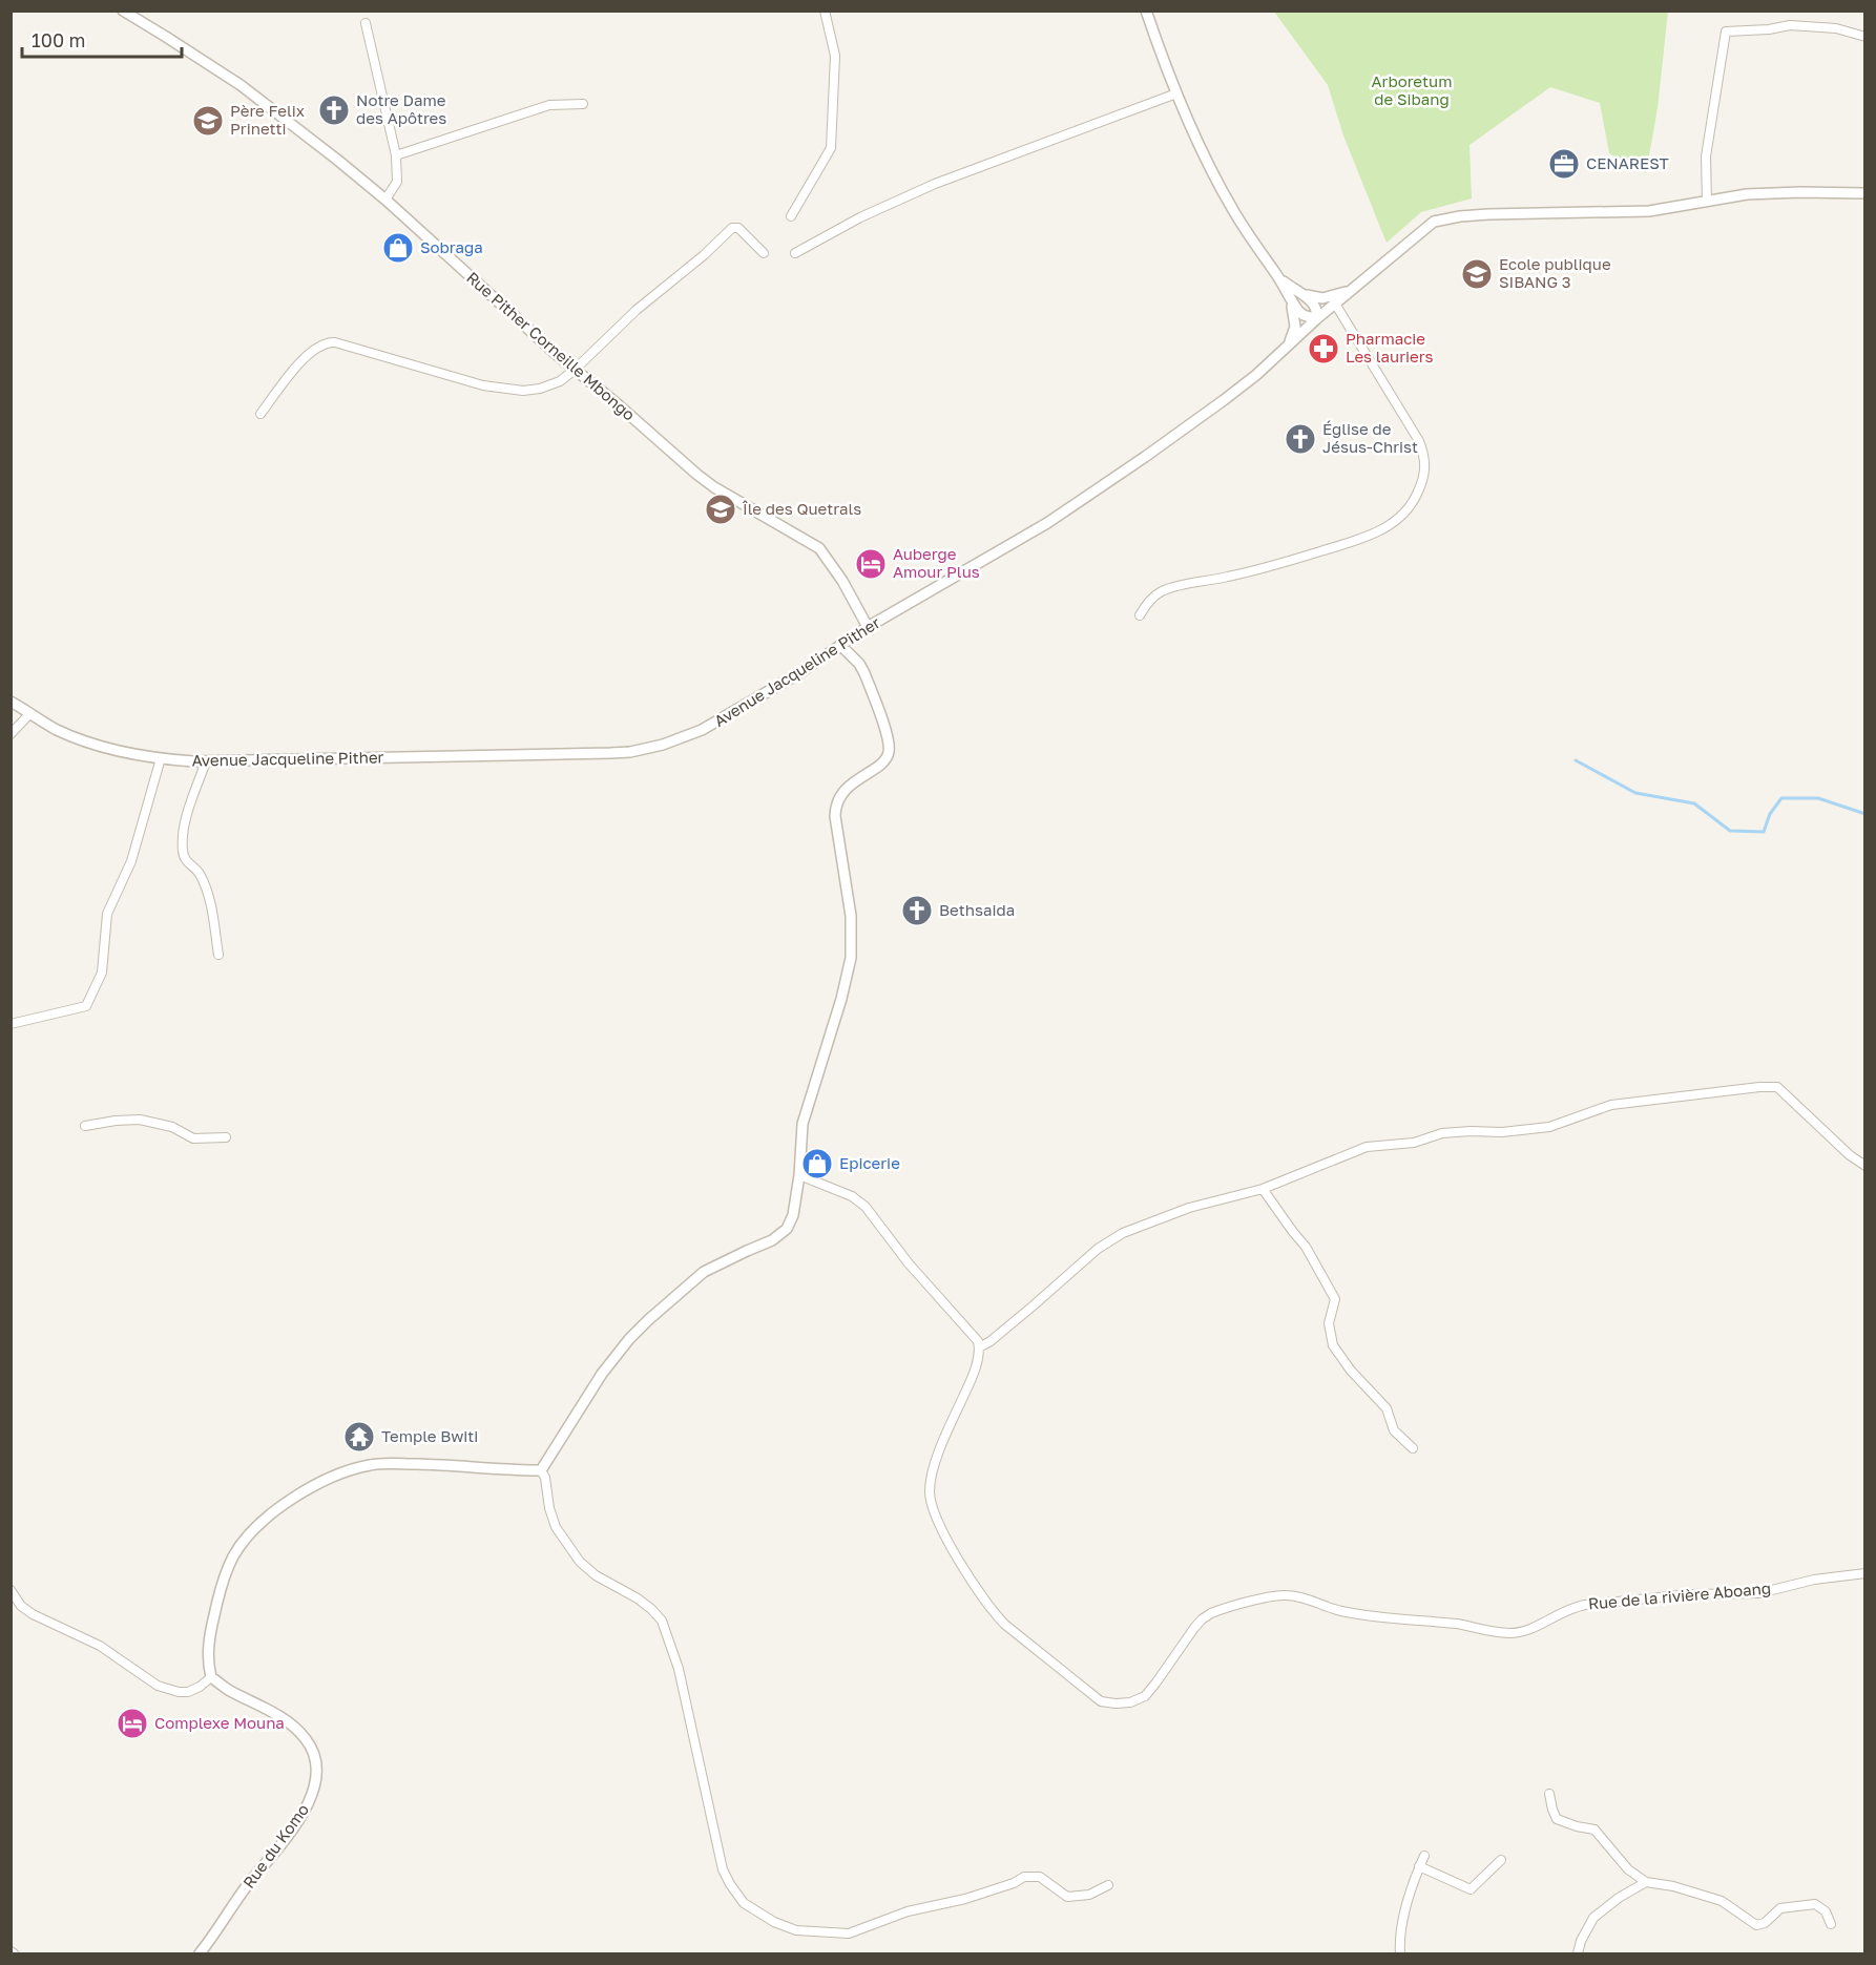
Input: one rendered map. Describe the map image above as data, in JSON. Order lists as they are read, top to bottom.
{
  "streets": {
    "street": [
      "Rue Pither Corneille Mbongo",
      "Avenue Jacqueline Pither",
      "Rue de la rivière Aboang",
      "Rue du Komo"
    ]
  },
  "crossings": [
    ["Rue Pither Corneille Mbongo", "Avenue Jacqueline Pither"]
  ],
  "parks": ["Arboretum de Sibang"],
  "places": {
    "church": ["Notre Dame des Apôtres", "Église de Jésus-Christ", "Bethsaida"],
    "school or university": ["Père Felix Prinetti", "Ecole publique SIBANG 3", "Île des Quetrals"],
    "office": ["CENAREST"],
    "shop": ["Sobraga", "Epicerie"],
    "pharmacy": ["Pharmacie Les lauriers"],
    "hotel": ["Auberge Amour Plus", "Complexe Mouna"],
    "temple": ["Temple Bwiti"]
  },
  "scale_bar": "100 m"
}
